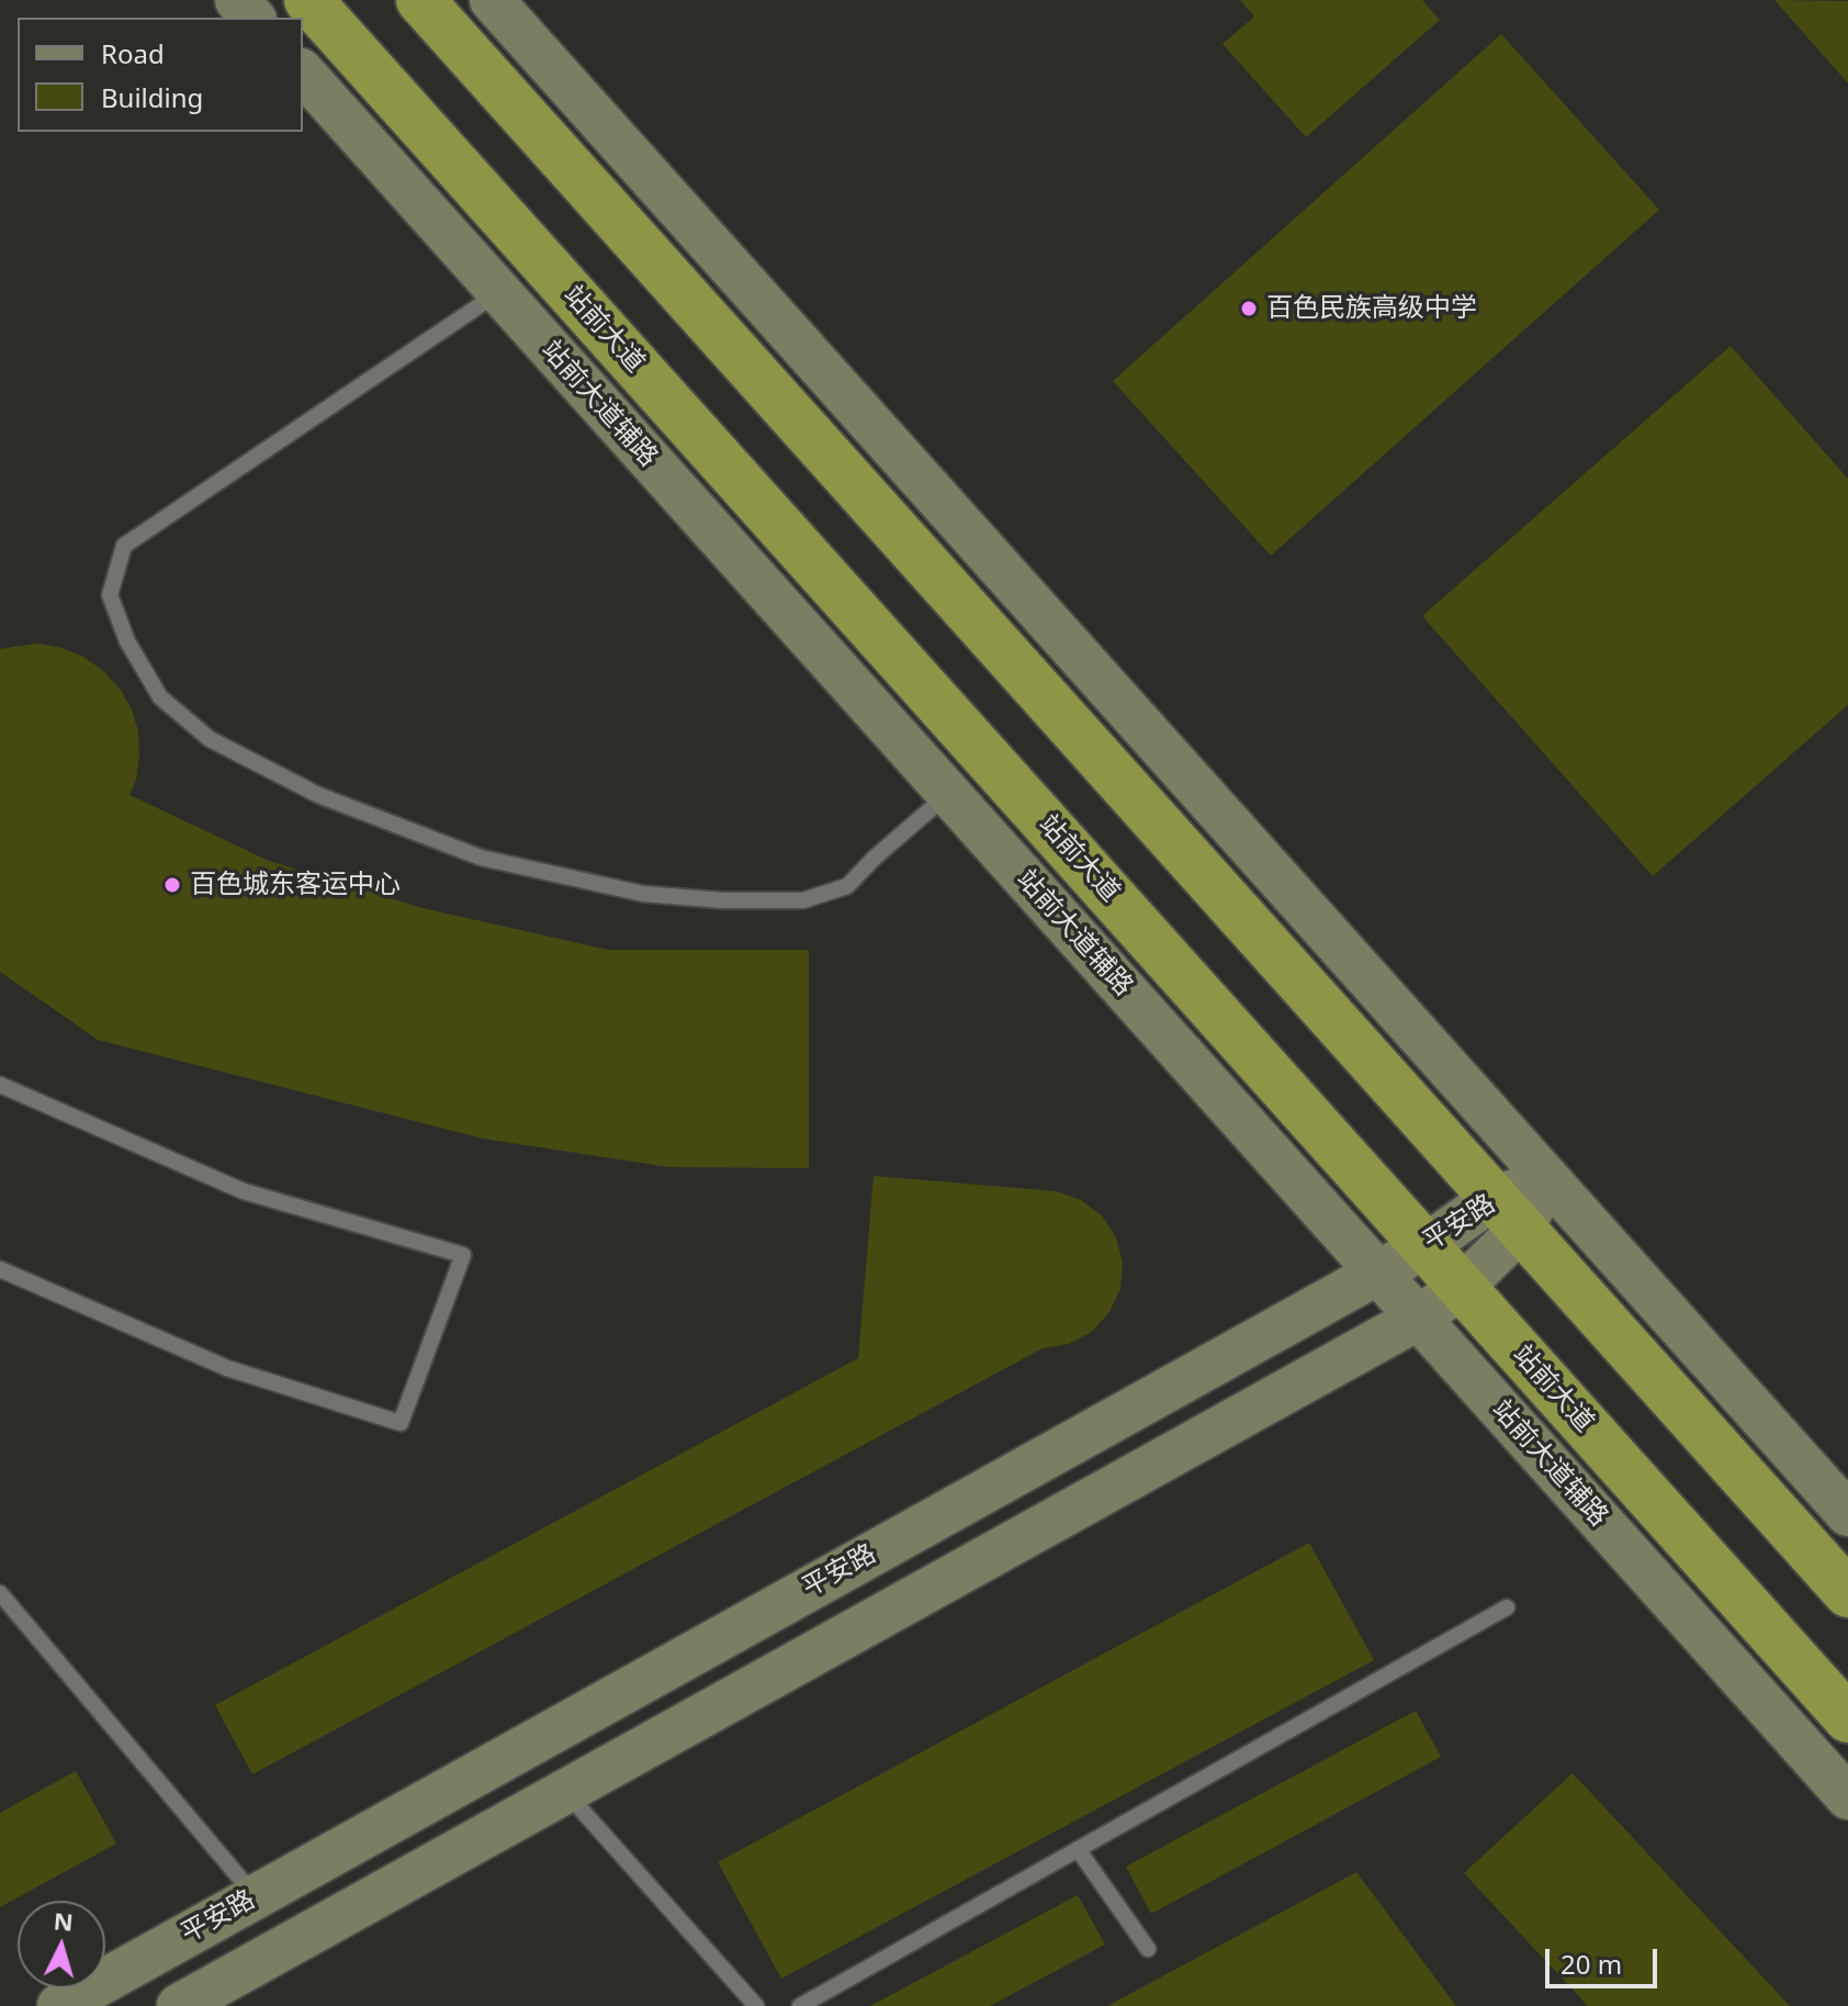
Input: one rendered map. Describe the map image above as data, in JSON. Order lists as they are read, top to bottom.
{
  "streets": {
    "highway": ["站前大道"],
    "street": ["站前大道辅路", "平安路"]
  },
  "crossings": [
    ["站前大道", "平安路"],
    ["站前大道辅路", "平安路"]
  ],
  "places": ["百色民族高级中学", "百色城东客运中心"],
  "legend": ["Road", "Building"],
  "scale_bar": "20 m",
  "north": "top"
}
